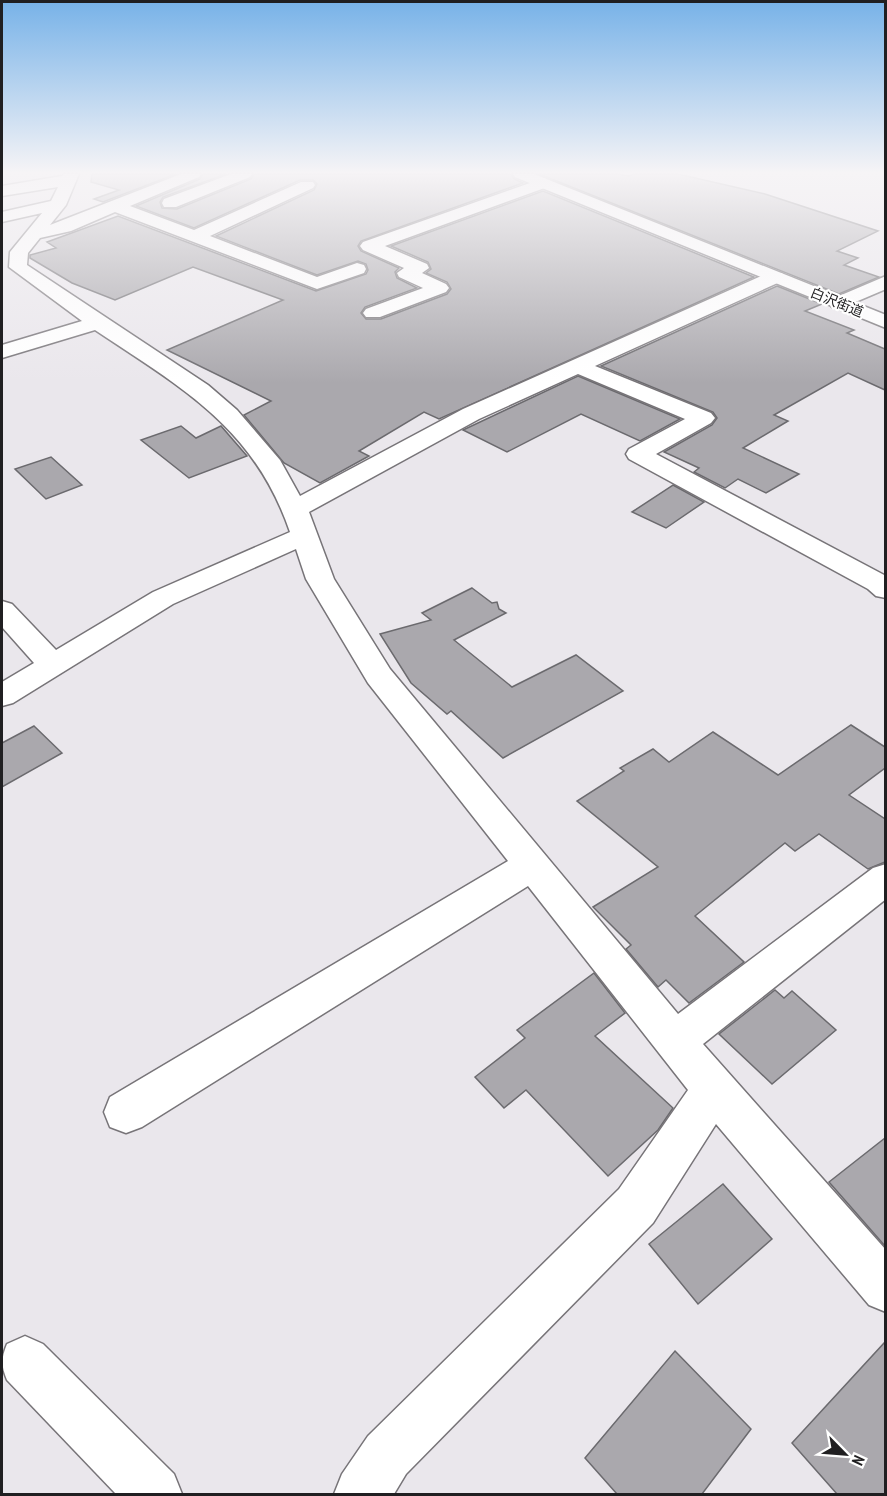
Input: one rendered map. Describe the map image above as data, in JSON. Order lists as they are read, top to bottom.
{
  "streets": {
    "street": ["白沢街道"]
  },
  "north": "bottom right"
}
